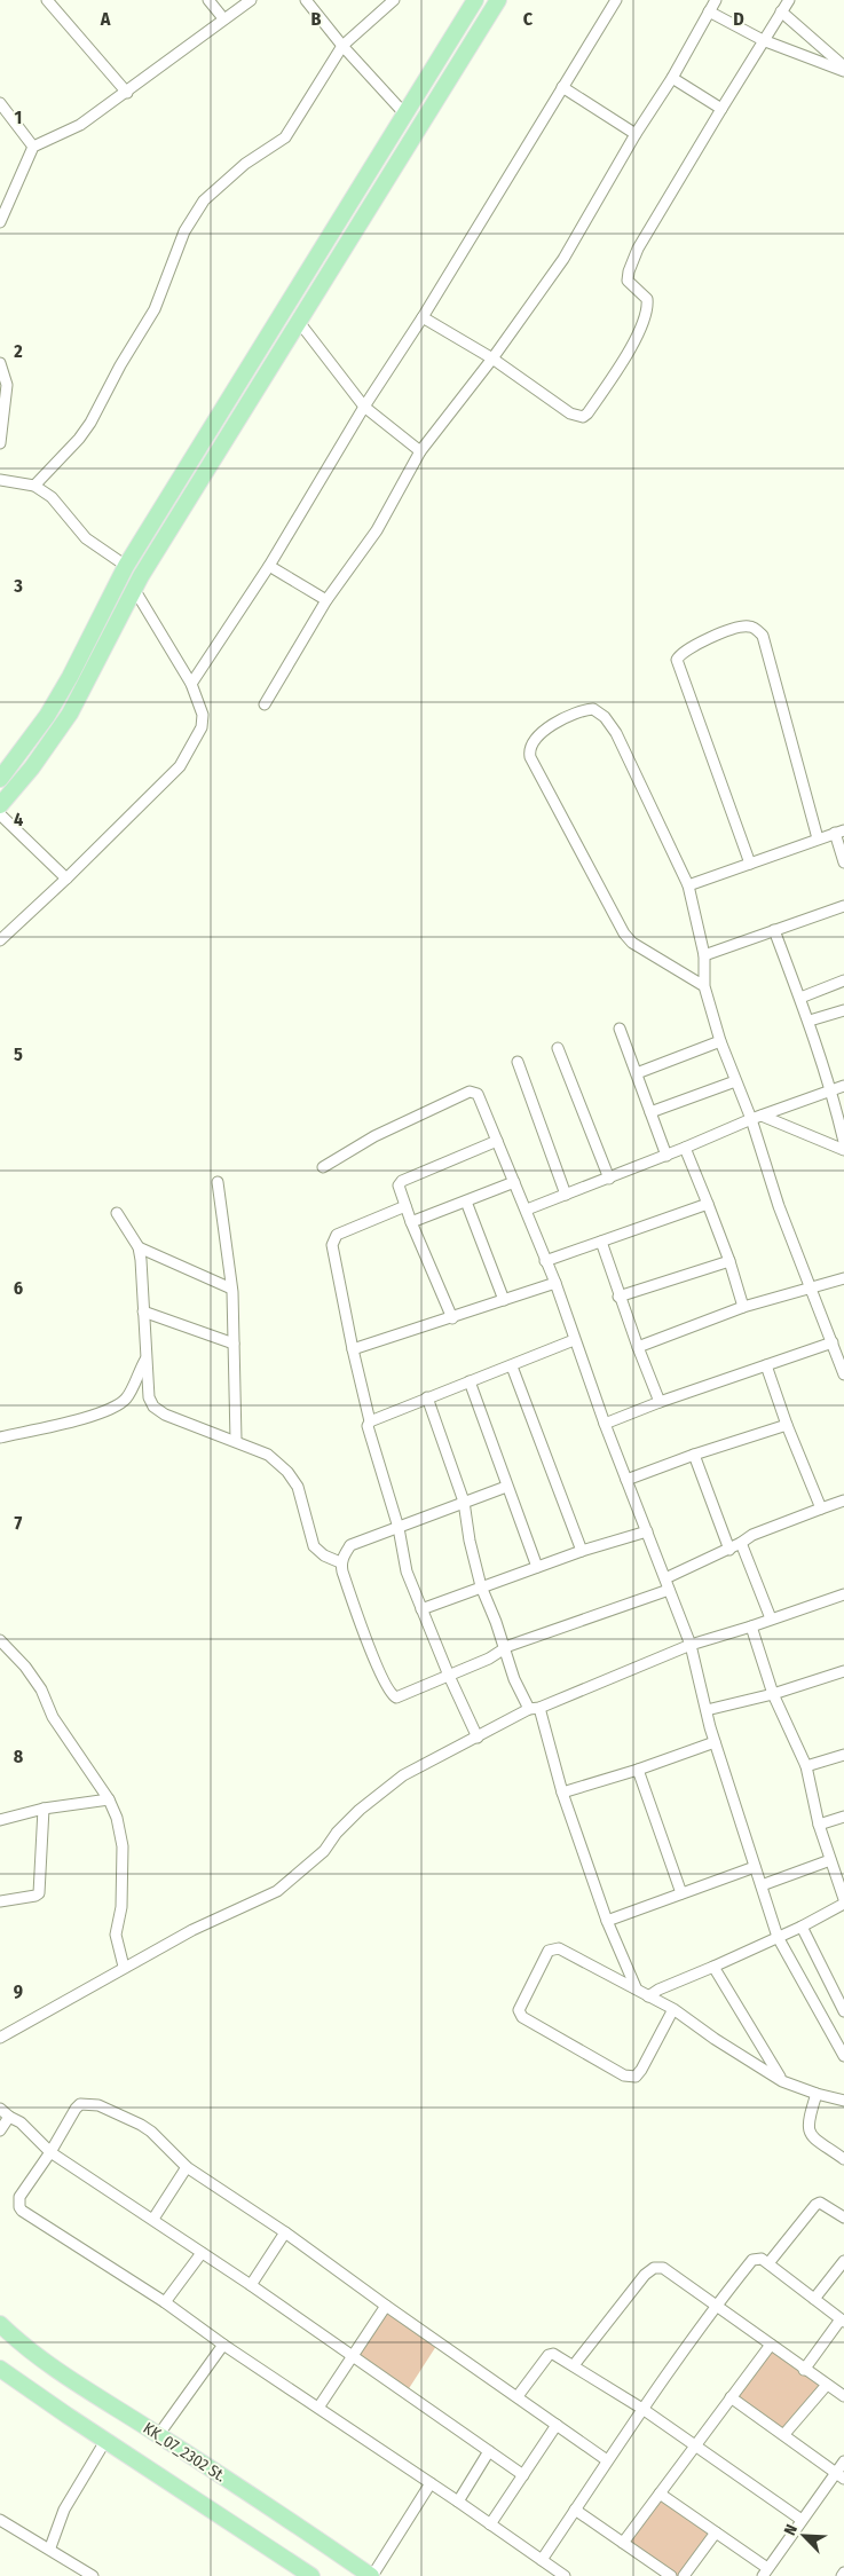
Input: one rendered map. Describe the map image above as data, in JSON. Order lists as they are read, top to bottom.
{
  "streets": {
    "main road": ["KK_07_2302 St."]
  },
  "north": "top left",
  "grid": {
    "columns": [
      "A",
      "B",
      "C",
      "D"
    ],
    "rows": [
      "1",
      "2",
      "3",
      "4",
      "5",
      "6",
      "7",
      "8",
      "9"
    ]
  }
}
